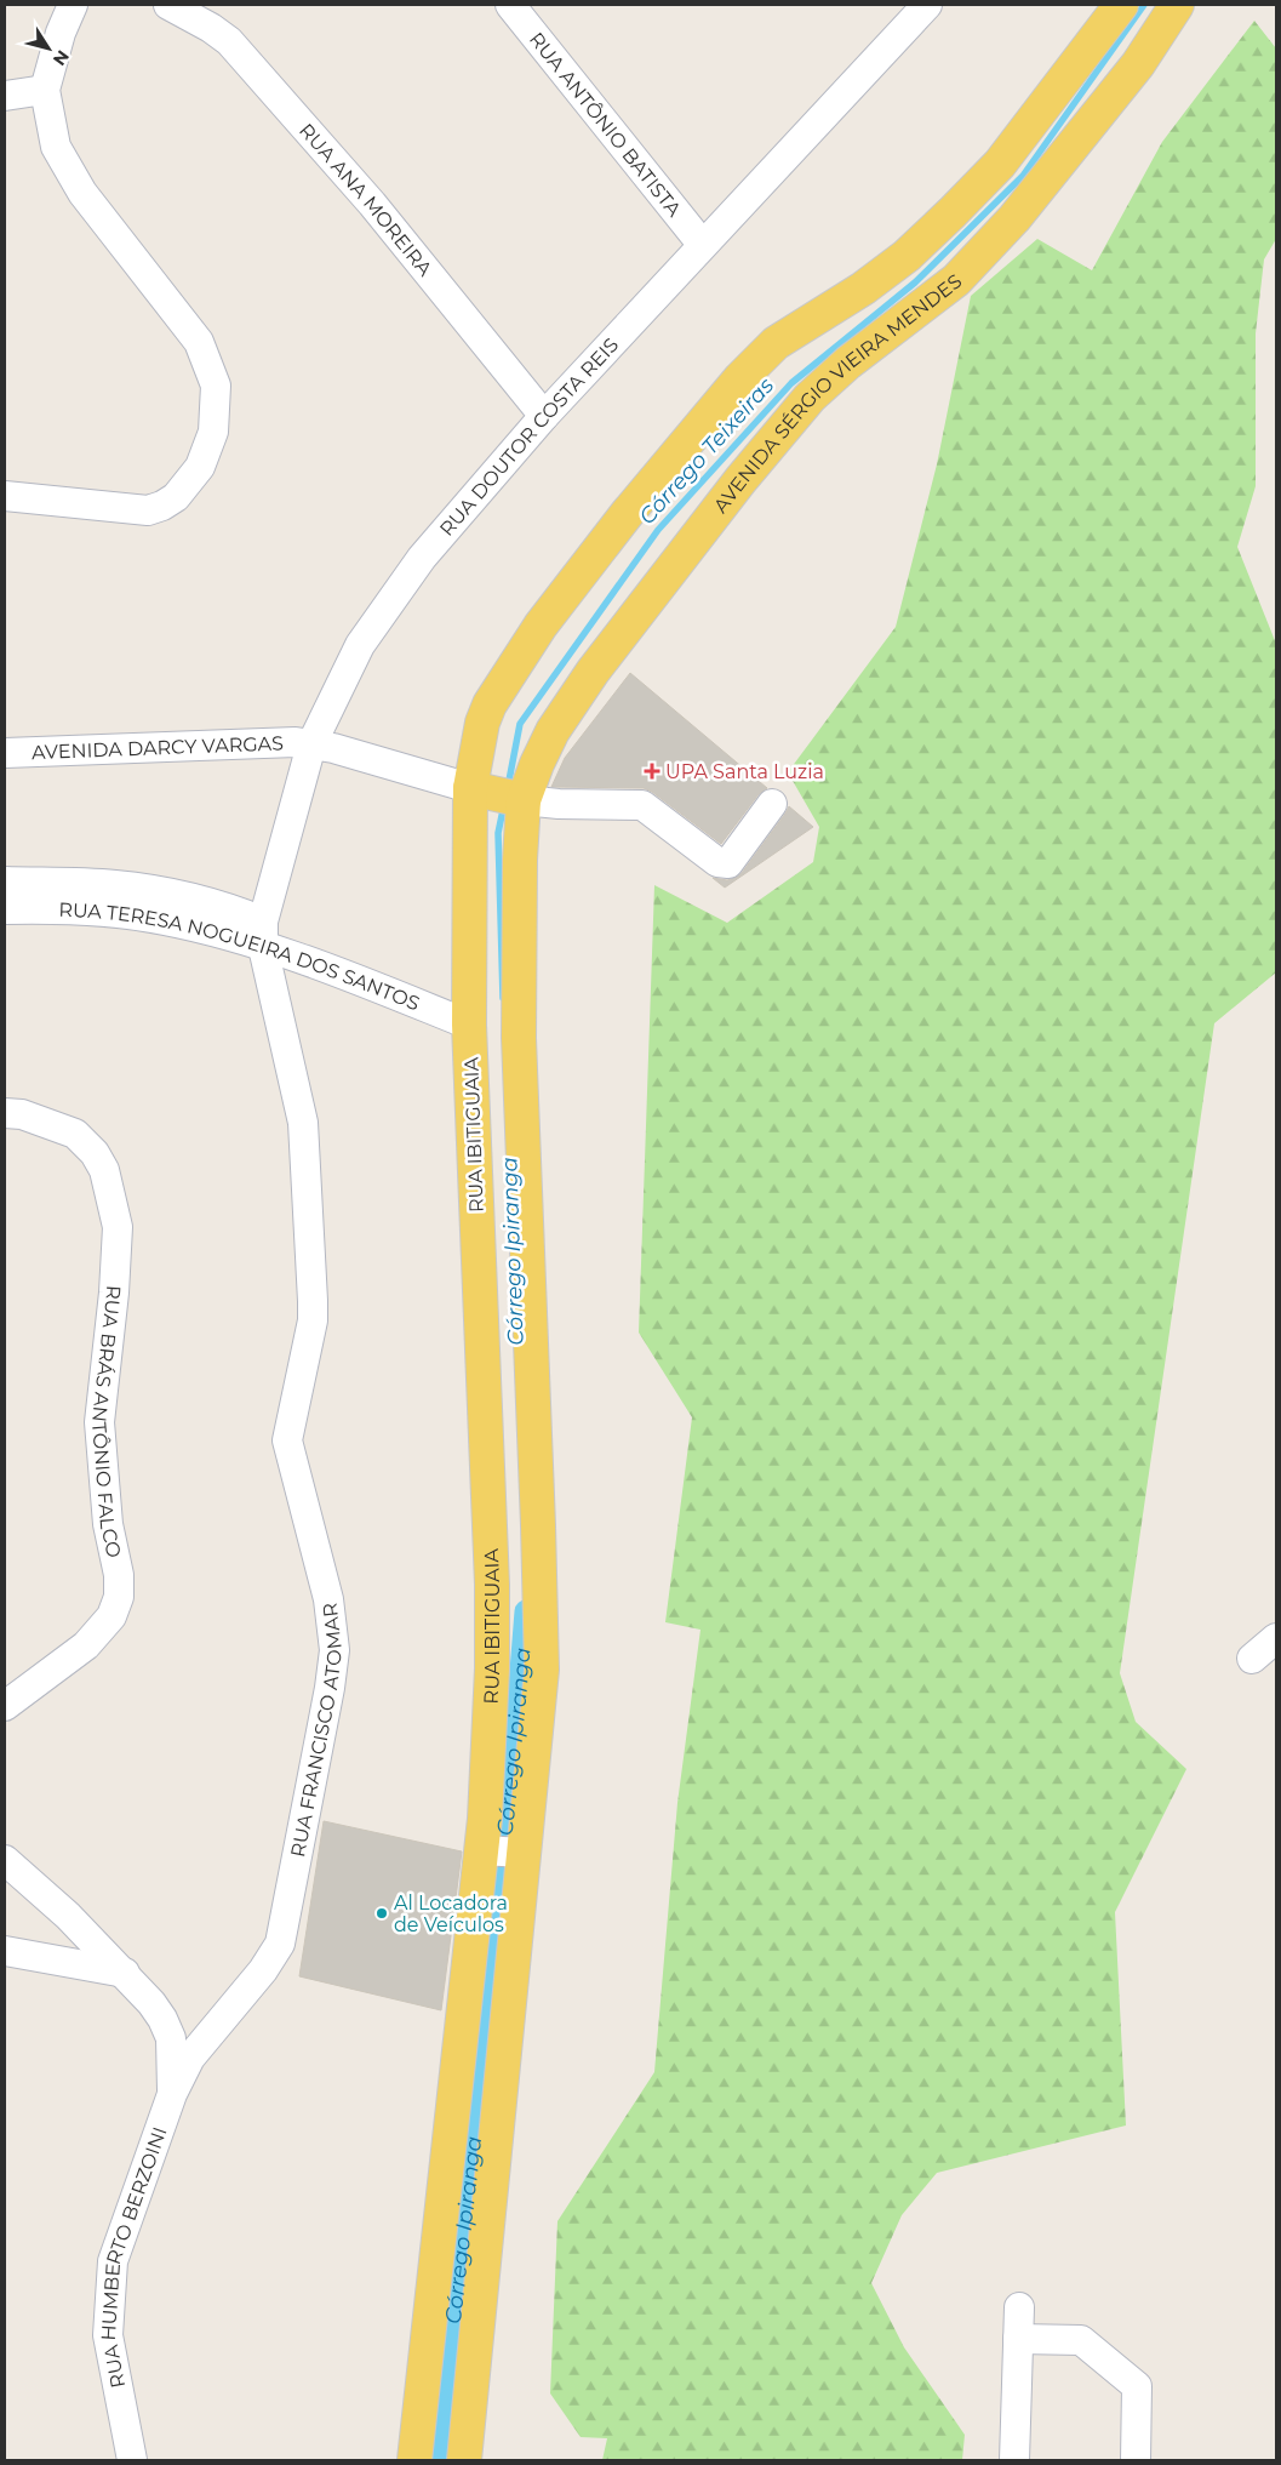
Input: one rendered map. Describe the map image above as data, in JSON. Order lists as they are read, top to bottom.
{
  "streets": {
    "main road": ["AVENIDA SÉRGIO VIEIRA MENDES", "RUA IBITIGUAIA"],
    "street": [
      "RUA ANTÔNIO BATISTA",
      "RUA ANA MOREIRA",
      "RUA DOUTOR COSTA REIS",
      "AVENIDA DARCY VARGAS",
      "RUA TERESA NOGUEIRA DOS SANTOS",
      "RUA BRÁS ANTÔNIO FALCO",
      "RUA FRANCISCO ATOMAR",
      "RUA HUMBERTO BERZOINI"
    ]
  },
  "crossings": [
    ["RUA ANTÔNIO BATISTA", "RUA DOUTOR COSTA REIS"],
    ["RUA ANA MOREIRA", "RUA DOUTOR COSTA REIS"],
    ["AVENIDA SÉRGIO VIEIRA MENDES", "AVENIDA DARCY VARGAS"],
    ["AVENIDA SÉRGIO VIEIRA MENDES", "RUA IBITIGUAIA"],
    ["RUA DOUTOR COSTA REIS", "AVENIDA DARCY VARGAS"],
    ["RUA DOUTOR COSTA REIS", "RUA TERESA NOGUEIRA DOS SANTOS"],
    ["RUA DOUTOR COSTA REIS", "RUA FRANCISCO ATOMAR"],
    ["AVENIDA DARCY VARGAS", "RUA IBITIGUAIA"],
    ["RUA TERESA NOGUEIRA DOS SANTOS", "RUA IBITIGUAIA"],
    ["RUA TERESA NOGUEIRA DOS SANTOS", "RUA FRANCISCO ATOMAR"],
    ["RUA FRANCISCO ATOMAR", "RUA HUMBERTO BERZOINI"]
  ],
  "water": ["Córrego Teixeiras", "Córrego Ipiranga"],
  "places": {
    "health": ["UPA Santa Luzia"],
    "other": ["Al Locadora de Veículos"]
  },
  "north": "bottom right"
}
